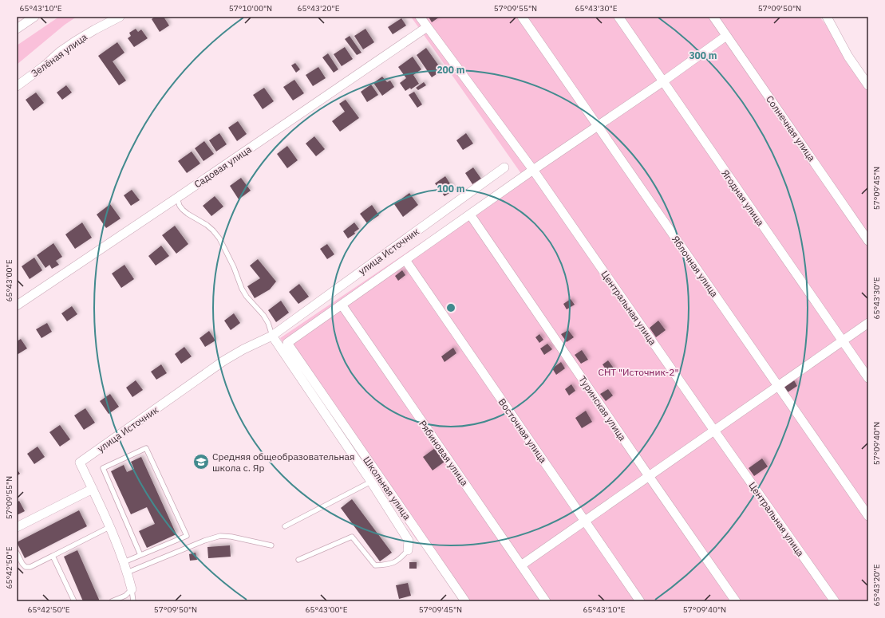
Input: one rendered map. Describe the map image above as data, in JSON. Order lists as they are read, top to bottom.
{
  "streets": {
    "street": [
      "Зелёная улица",
      "Солнечная улица",
      "Садовая улица",
      "Ягодная улица",
      "улица Источник",
      "Яблочная улица",
      "Центральная улица",
      "Туринская улица",
      "Восточная улица",
      "Рябиновая улица",
      "Школьная улица"
    ]
  },
  "crossings": [
    ["Садовая улица", "Центральная улица"],
    ["Рябиновая улица", "Школьная улица"]
  ],
  "parks": ["СНТ \"Источник-2\""],
  "places": {
    "school or university": ["Средняя общеобразовательная школа с. Яр"]
  },
  "coordinates": [
    "65°43'10\"E",
    "57°10'00\"N",
    "65°43'20\"E",
    "57°09'55\"N",
    "65°43'30\"E",
    "57°09'50\"N",
    "57°09'45\"N",
    "65°43'00\"E",
    "57°09'40\"N",
    "65°42'50\"E"
  ],
  "rings": ["300 m", "200 m", "100 m"]
}
